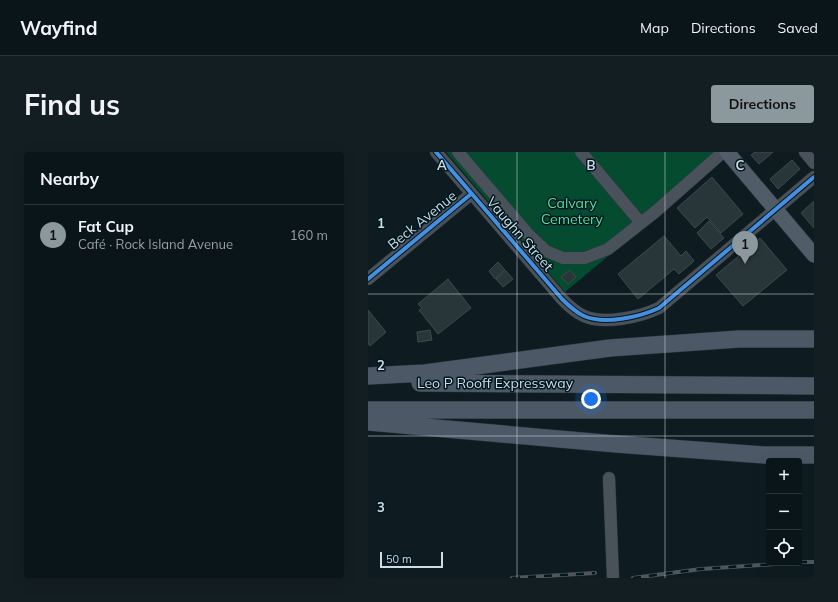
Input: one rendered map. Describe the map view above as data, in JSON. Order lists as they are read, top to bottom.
{
  "streets": {
    "highway": ["Leo P Rooff Expressway"],
    "street": ["Beck Avenue", "Vaughn Street"]
  },
  "crossings": [
    ["Beck Avenue", "Vaughn Street"]
  ],
  "parks": ["Calvary Cemetery"],
  "scale_bar": "50 m",
  "page": {
    "header": "Wayfind",
    "nav": ["Map", "Directions", "Saved"],
    "buttons": "Directions",
    "title": "Find us",
    "heading": "Nearby",
    "list": [
      {
        "mark": "1",
        "name": "Fat Cup",
        "note": "Café · Rock Island Avenue",
        "value": "160 m"
      }
    ],
    "pins": "1",
    "map_buttons": ["+", "−"],
    "scale": "50 m"
  },
  "grid": {
    "columns": ["A", "B", "C"],
    "rows": ["1", "2", "3"]
  }
}
